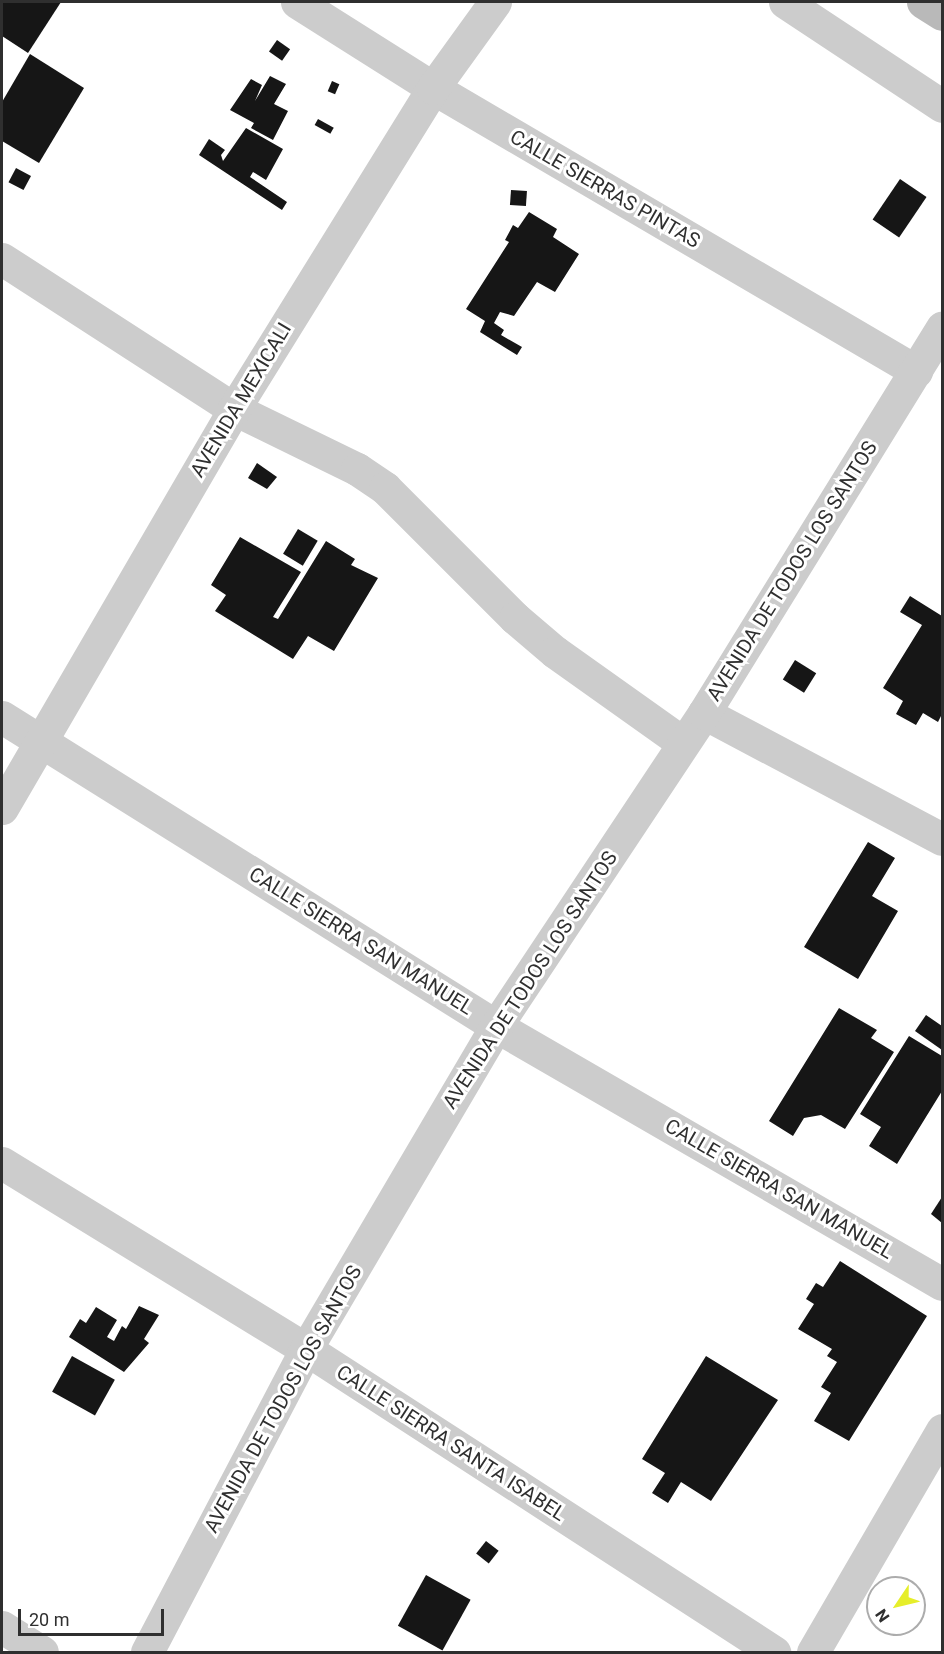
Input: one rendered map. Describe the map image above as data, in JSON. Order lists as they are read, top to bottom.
{
  "streets": {
    "street": [
      "CALLE SIERRAS PINTAS",
      "AVENIDA MEXICALI",
      "AVENIDA DE TODOS LOS SANTOS",
      "CALLE SIERRA SAN MANUEL",
      "CALLE SIERRA SANTA ISABEL"
    ]
  },
  "crossings": [
    ["CALLE SIERRAS PINTAS", "AVENIDA MEXICALI"],
    ["CALLE SIERRAS PINTAS", "AVENIDA DE TODOS LOS SANTOS"],
    ["AVENIDA MEXICALI", "CALLE SIERRA SAN MANUEL"],
    ["AVENIDA DE TODOS LOS SANTOS", "CALLE SIERRA SAN MANUEL"],
    ["AVENIDA DE TODOS LOS SANTOS", "CALLE SIERRA SANTA ISABEL"]
  ],
  "scale_bar": "20 m",
  "north": "bottom left"
}
